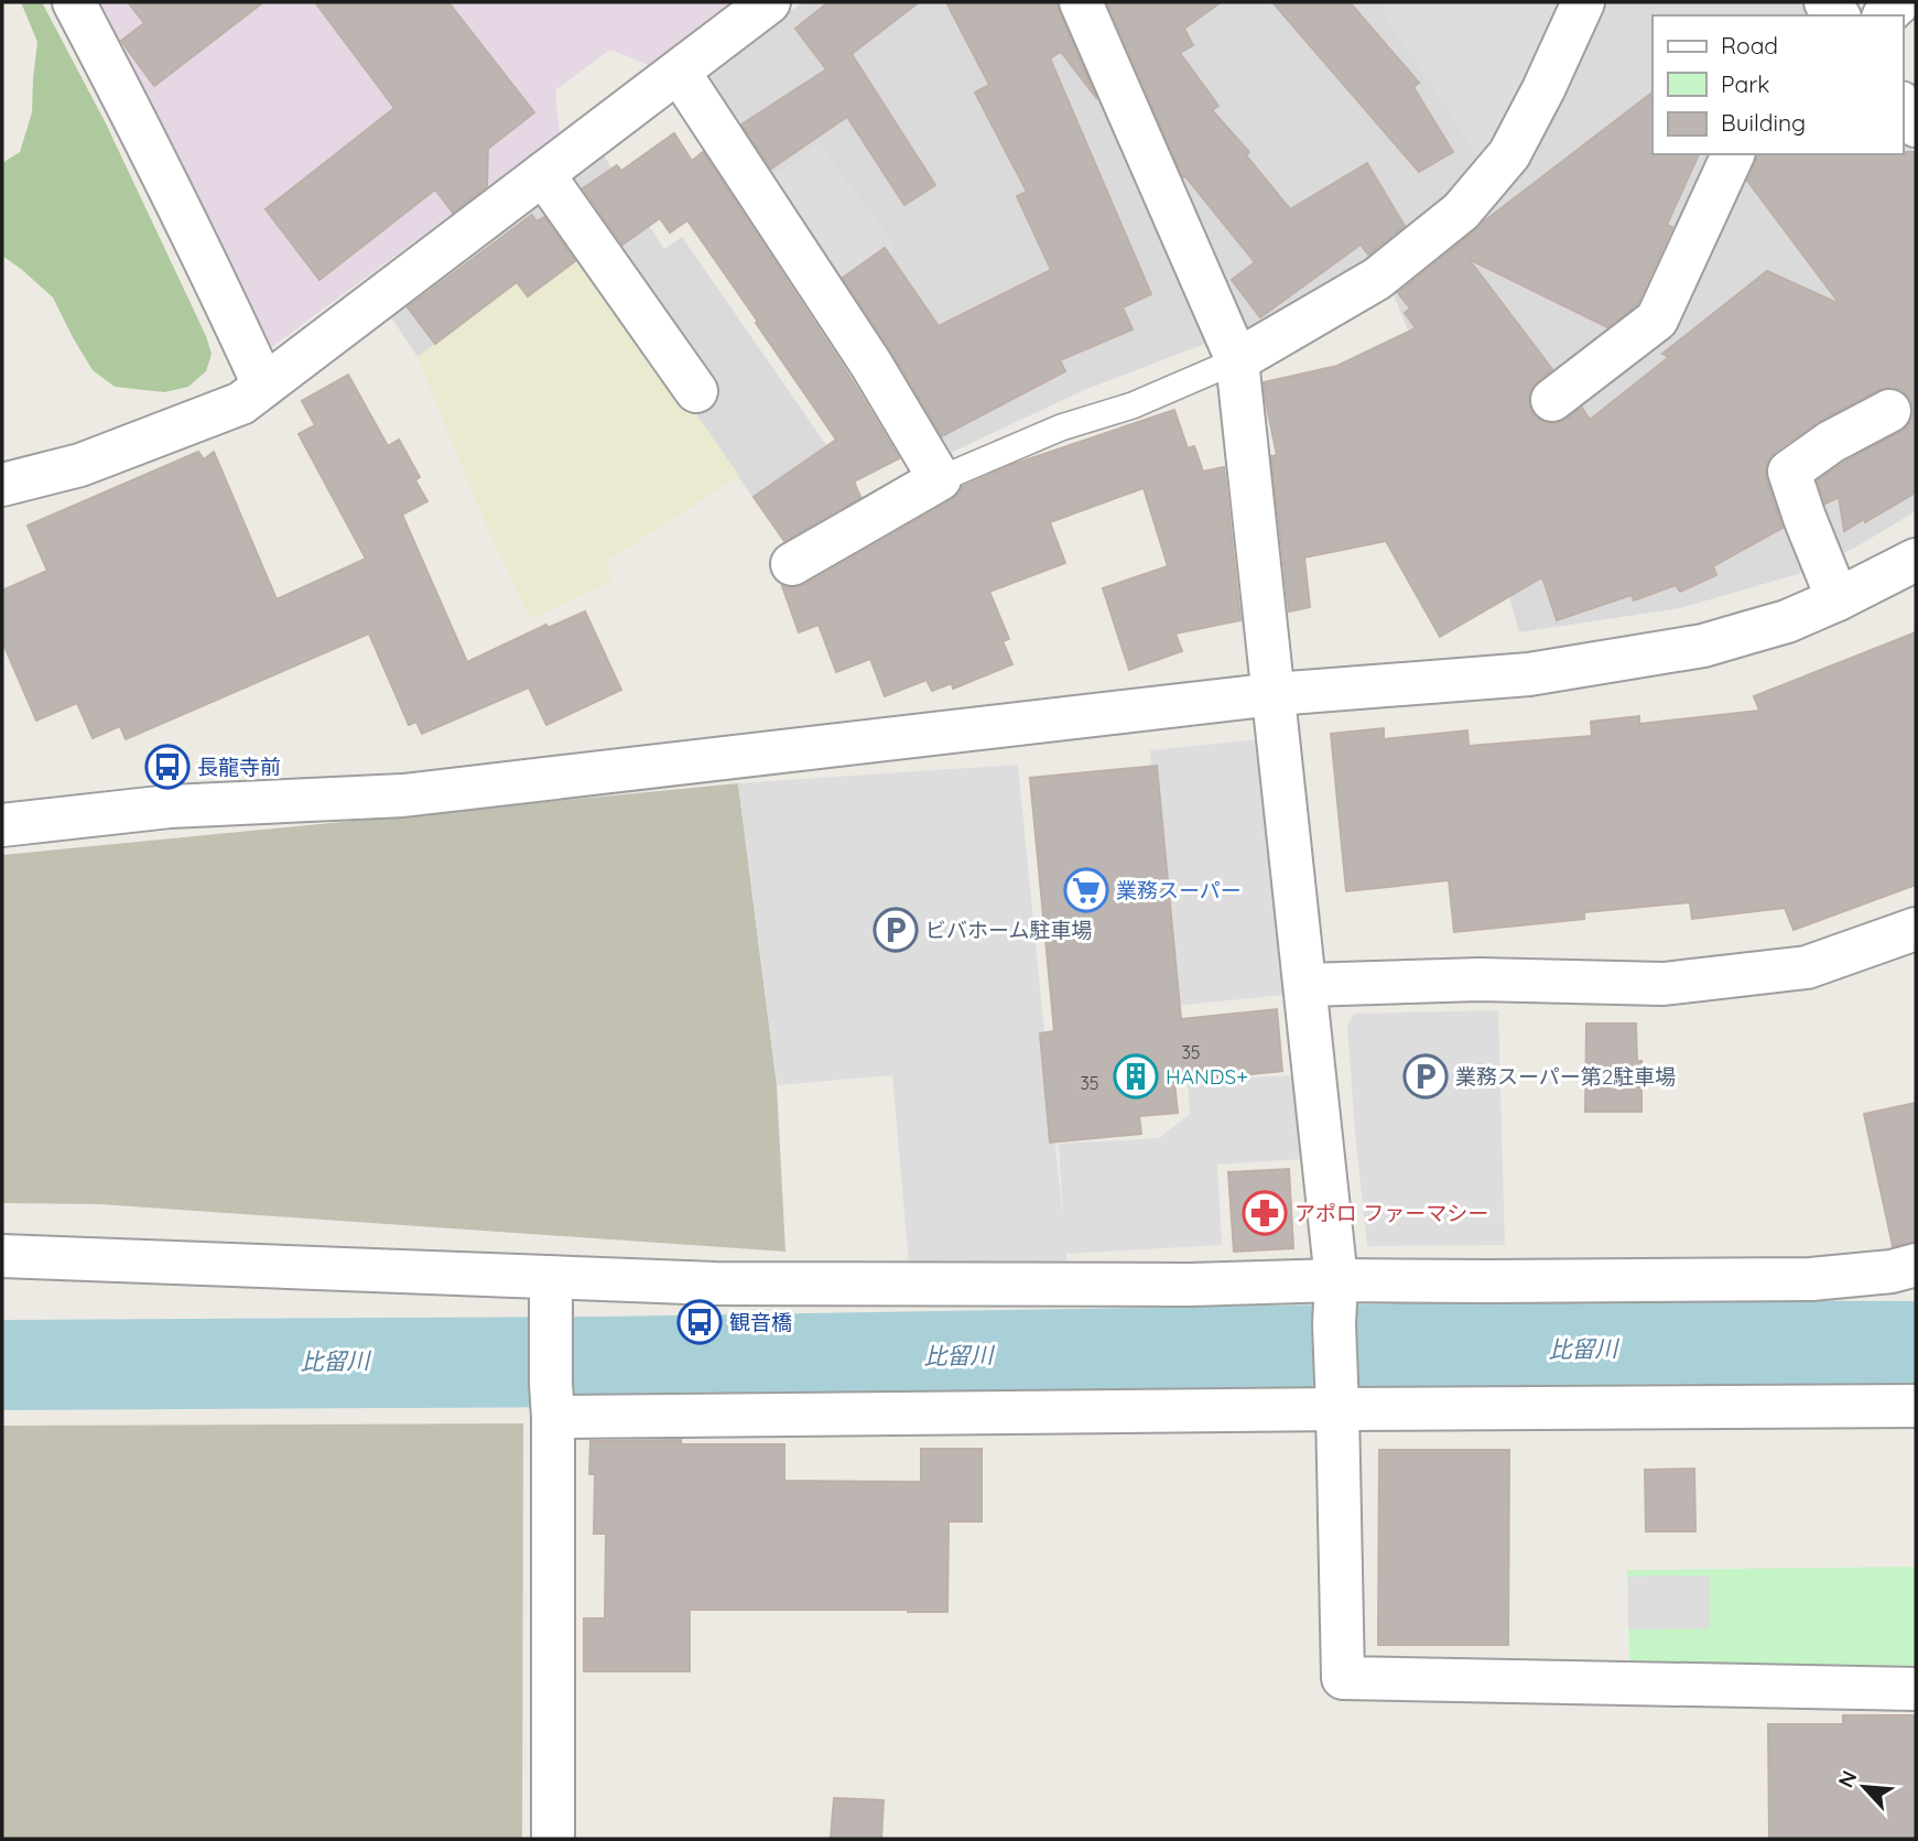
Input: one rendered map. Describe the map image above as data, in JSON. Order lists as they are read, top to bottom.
{
  "water": ["比留川"],
  "places": {
    "bus stop": ["長龍寺前", "観音橋"],
    "supermarket": ["業務スーパー"],
    "parking": ["ビバホーム駐車場", "業務スーパー第2駐車場"],
    "building": ["HANDS+"],
    "pharmacy": ["アポロ ファーマシー"]
  },
  "house_numbers": ["35", "35"],
  "legend": ["Road", "Park", "Building"],
  "north": "top left"
}
